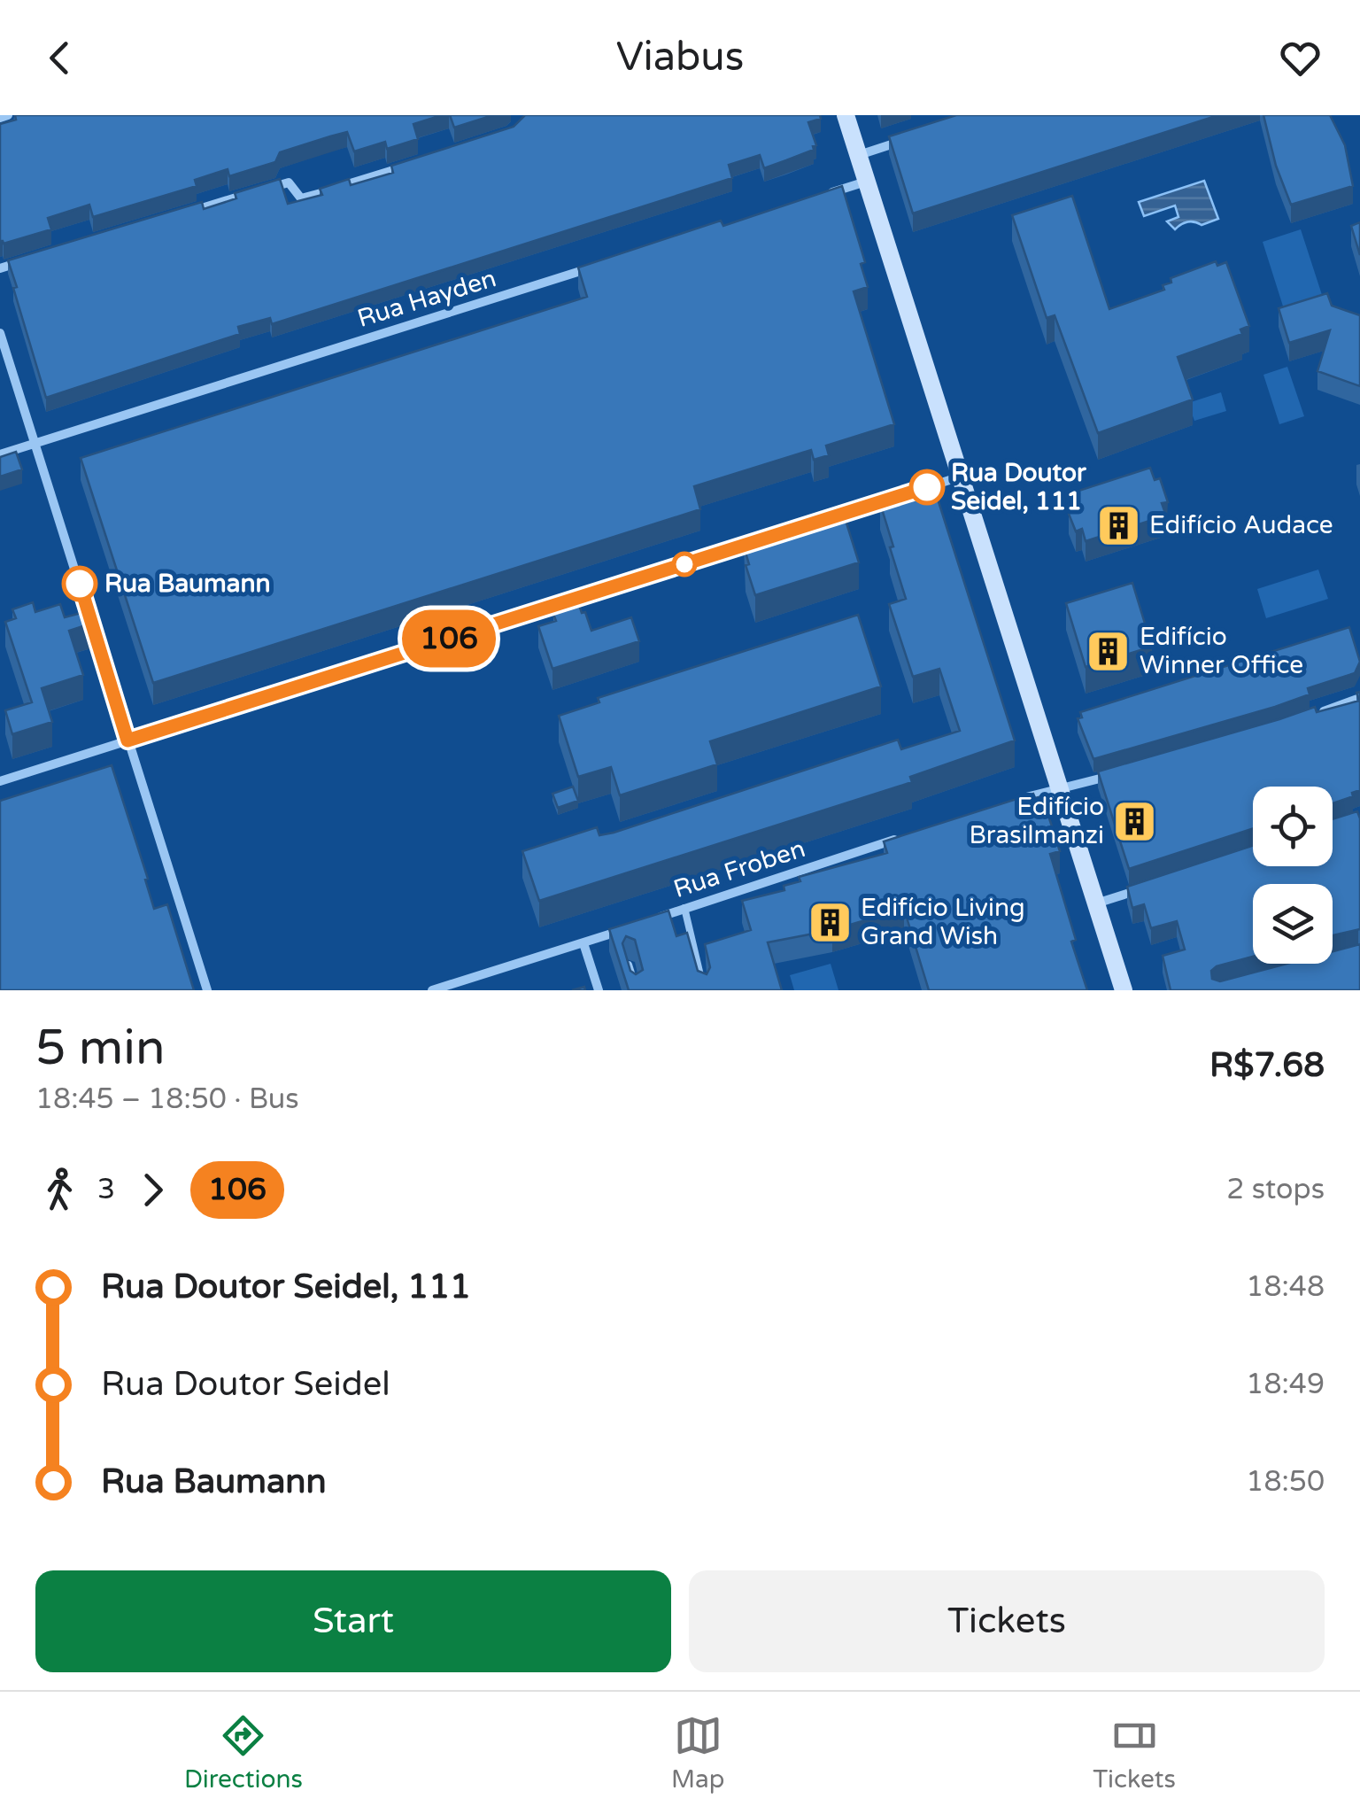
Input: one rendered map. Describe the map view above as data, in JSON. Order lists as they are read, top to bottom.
{
  "streets": {
    "street": ["Rua Hayden", "Rua Froben"]
  },
  "places": {
    "other": ["Rua Doutor Seidel, 111", "Rua Baumann"],
    "building": [
      "Edifício Audace",
      "Edifício Winner Office",
      "Edifício Brasilmanzi",
      "Edifício Living Grand Wish"
    ]
  },
  "lines": ["bus line 106"],
  "page": {
    "header": "Viabus",
    "on_map": "106",
    "heading": ["5 min", "18:45 – 18:50 · Bus", "R$7.68"],
    "legs": ["3", "106", "2 stops"],
    "list": [
      {
        "name": "Rua Doutor Seidel, 111",
        "value": "18:48"
      },
      {
        "name": "Rua Doutor Seidel",
        "value": "18:49"
      },
      {
        "name": "Rua Baumann",
        "value": "18:50"
      }
    ],
    "buttons": ["Start", "Tickets"],
    "tabs": ["Directions", "Map", "Tickets"]
  }
}
